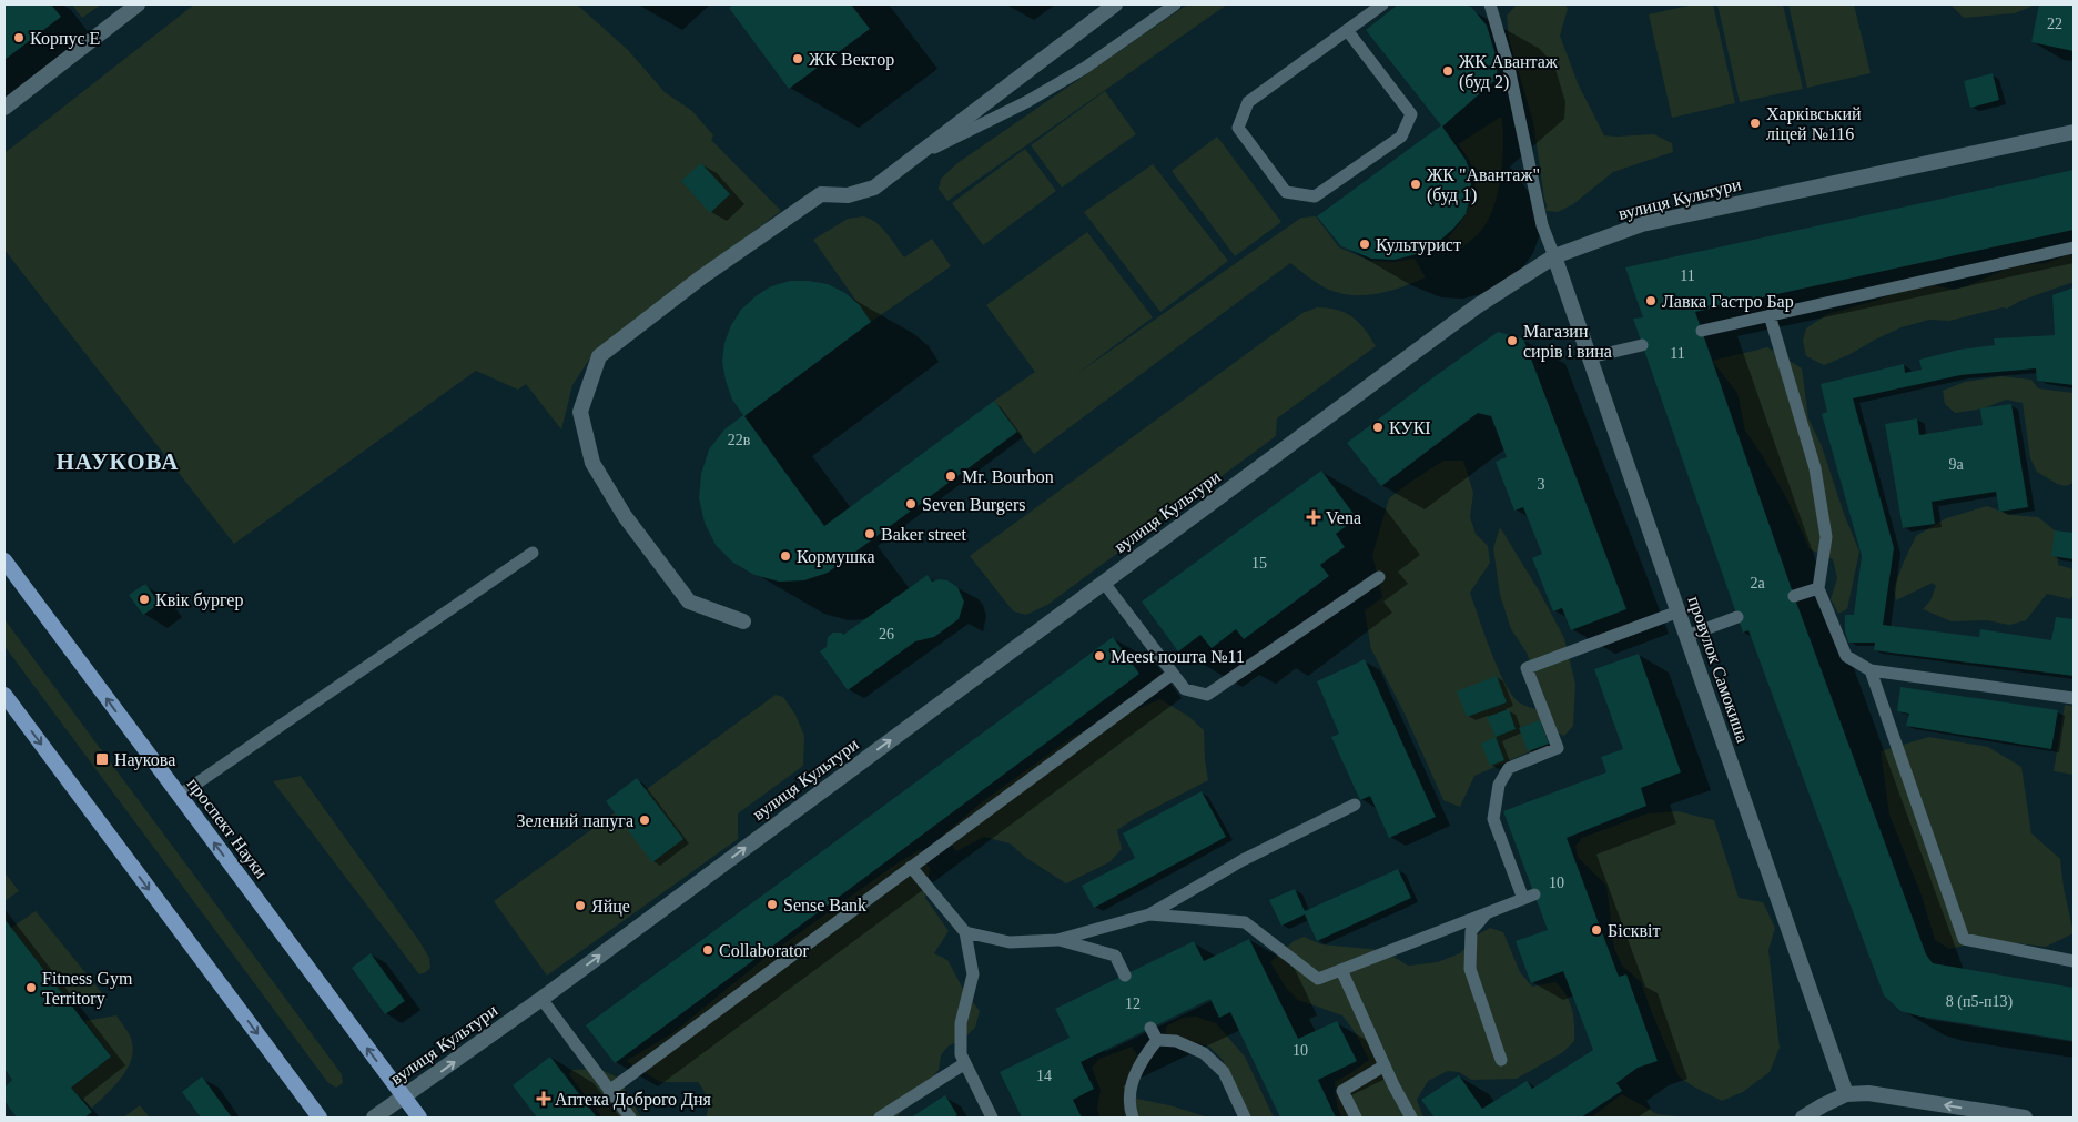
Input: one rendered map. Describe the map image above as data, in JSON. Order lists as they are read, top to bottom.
{
  "streets": {
    "main road": ["проспект Науки"],
    "street": ["вулиця Культури", "провулок Самокиша"]
  },
  "crossings": [
    ["вулиця Культури", "провулок Самокиша"],
    ["вулиця Культури", "проспект Науки"]
  ],
  "one_way": ["вулиця Культури"],
  "districts": ["НАУКОВА"],
  "places": {
    "other": [
      "Корпус E",
      "ЖК Вектор",
      "ЖК Авантаж (буд 2)",
      "Харківський ліцей №116",
      "ЖК \"Авантаж\" (буд 1)",
      "Культурист",
      "Лавка Гастро Бар",
      "Магазин сирів і вина",
      "КУКІ",
      "Mr. Bourbon",
      "Seven Burgers",
      "Baker street",
      "Кормушка",
      "Квік бургер",
      "Meest пошта №11",
      "Зелений папуга",
      "Sense Bank",
      "Яйце",
      "Бісквіт",
      "Collaborator",
      "Fitness Gym Territory"
    ],
    "health": ["Vena", "Аптека Доброго Дня"],
    "transit": ["Наукова"]
  },
  "house_numbers": [
    "22",
    "11",
    "11",
    "22в",
    "9а",
    "3",
    "15",
    "2а",
    "26",
    "10",
    "8 (п5-п13)",
    "12",
    "10",
    "14"
  ]
}
